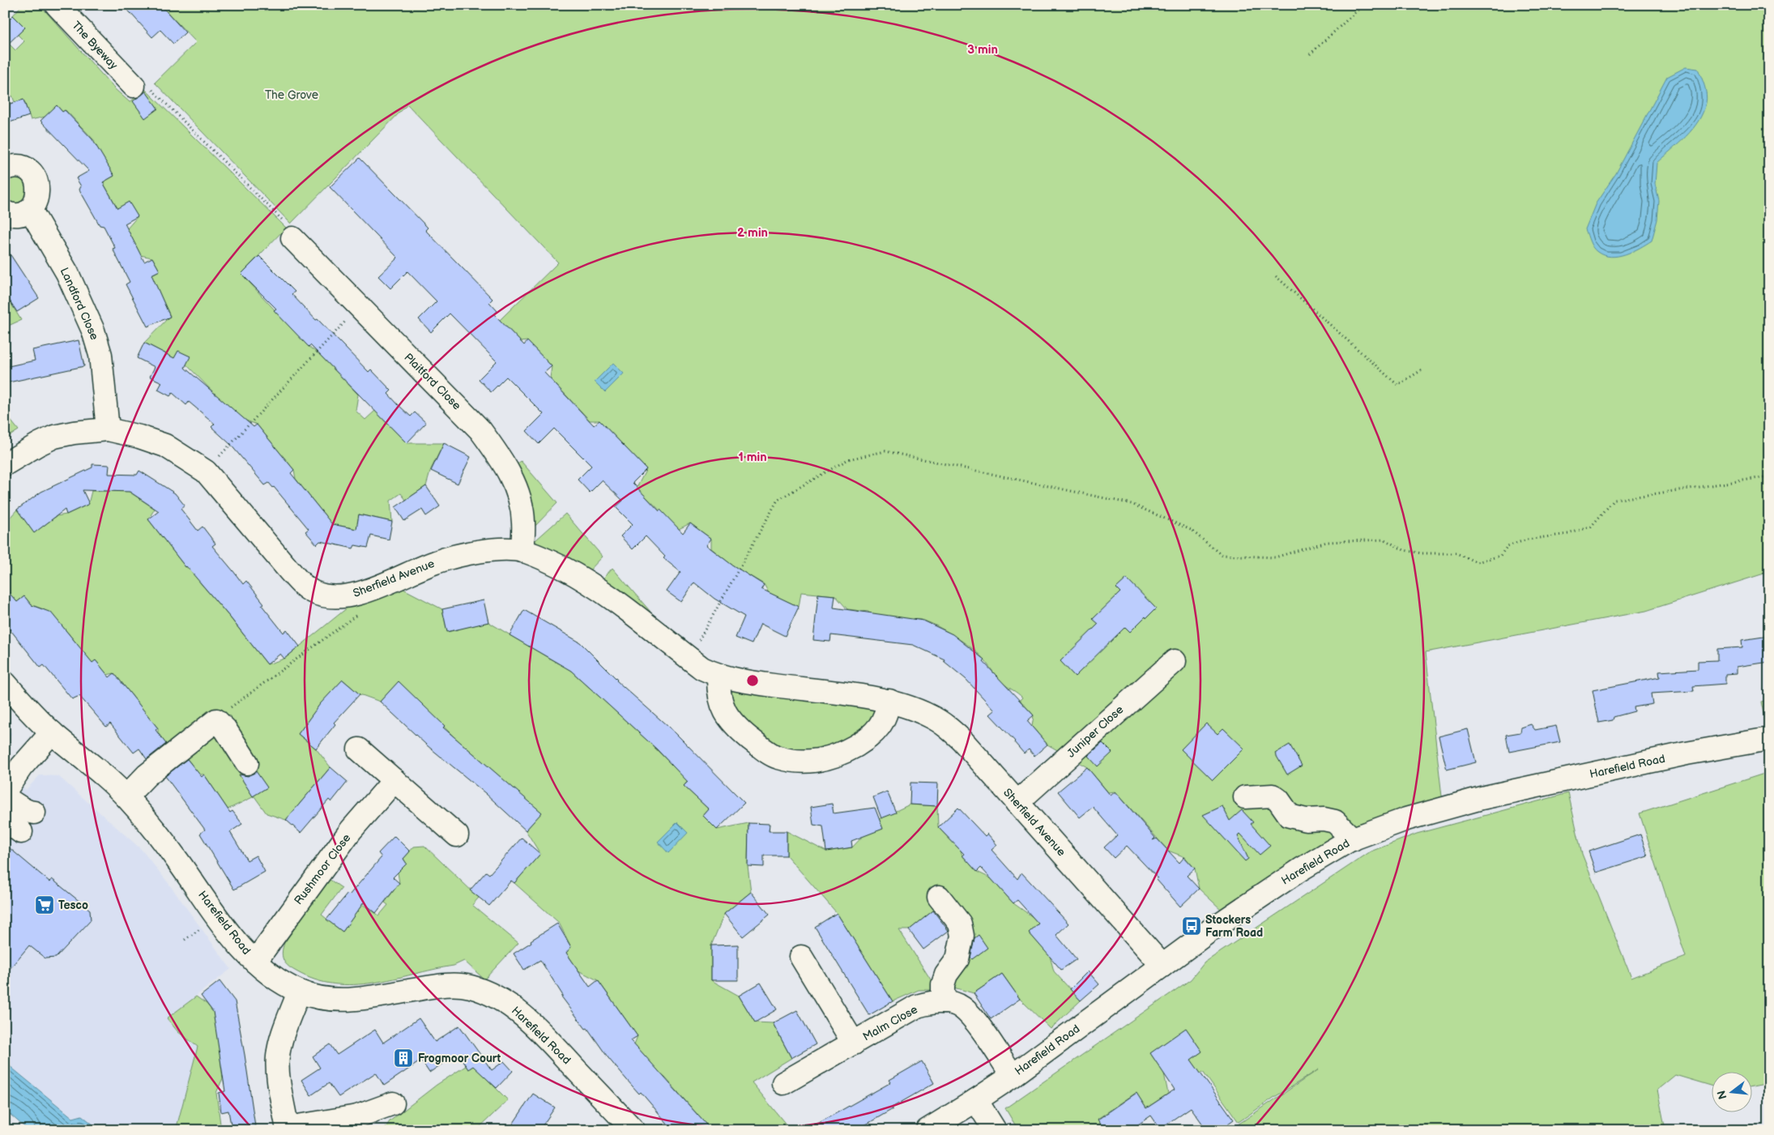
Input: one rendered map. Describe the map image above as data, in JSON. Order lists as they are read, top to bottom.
{
  "streets": {
    "street": [
      "The Byeway",
      "Landford Close",
      "Plaitford Close",
      "Sherfield Avenue",
      "Juniper Close",
      "Harefield Road",
      "Rushmoor Close",
      "Malm Close"
    ]
  },
  "crossings": [
    ["Landford Close", "Sherfield Avenue"],
    ["Plaitford Close", "Sherfield Avenue"],
    ["Sherfield Avenue", "Juniper Close"],
    ["Sherfield Avenue", "Harefield Road"],
    ["Harefield Road", "Rushmoor Close"],
    ["Harefield Road", "Malm Close"]
  ],
  "parks": ["The Grove"],
  "places": {
    "supermarket": ["Tesco"],
    "bus stop": ["Stockers Farm Road"],
    "building": ["Frogmoor Court"]
  },
  "north": "left",
  "rings": ["3 min", "2 min", "1 min"]
}
